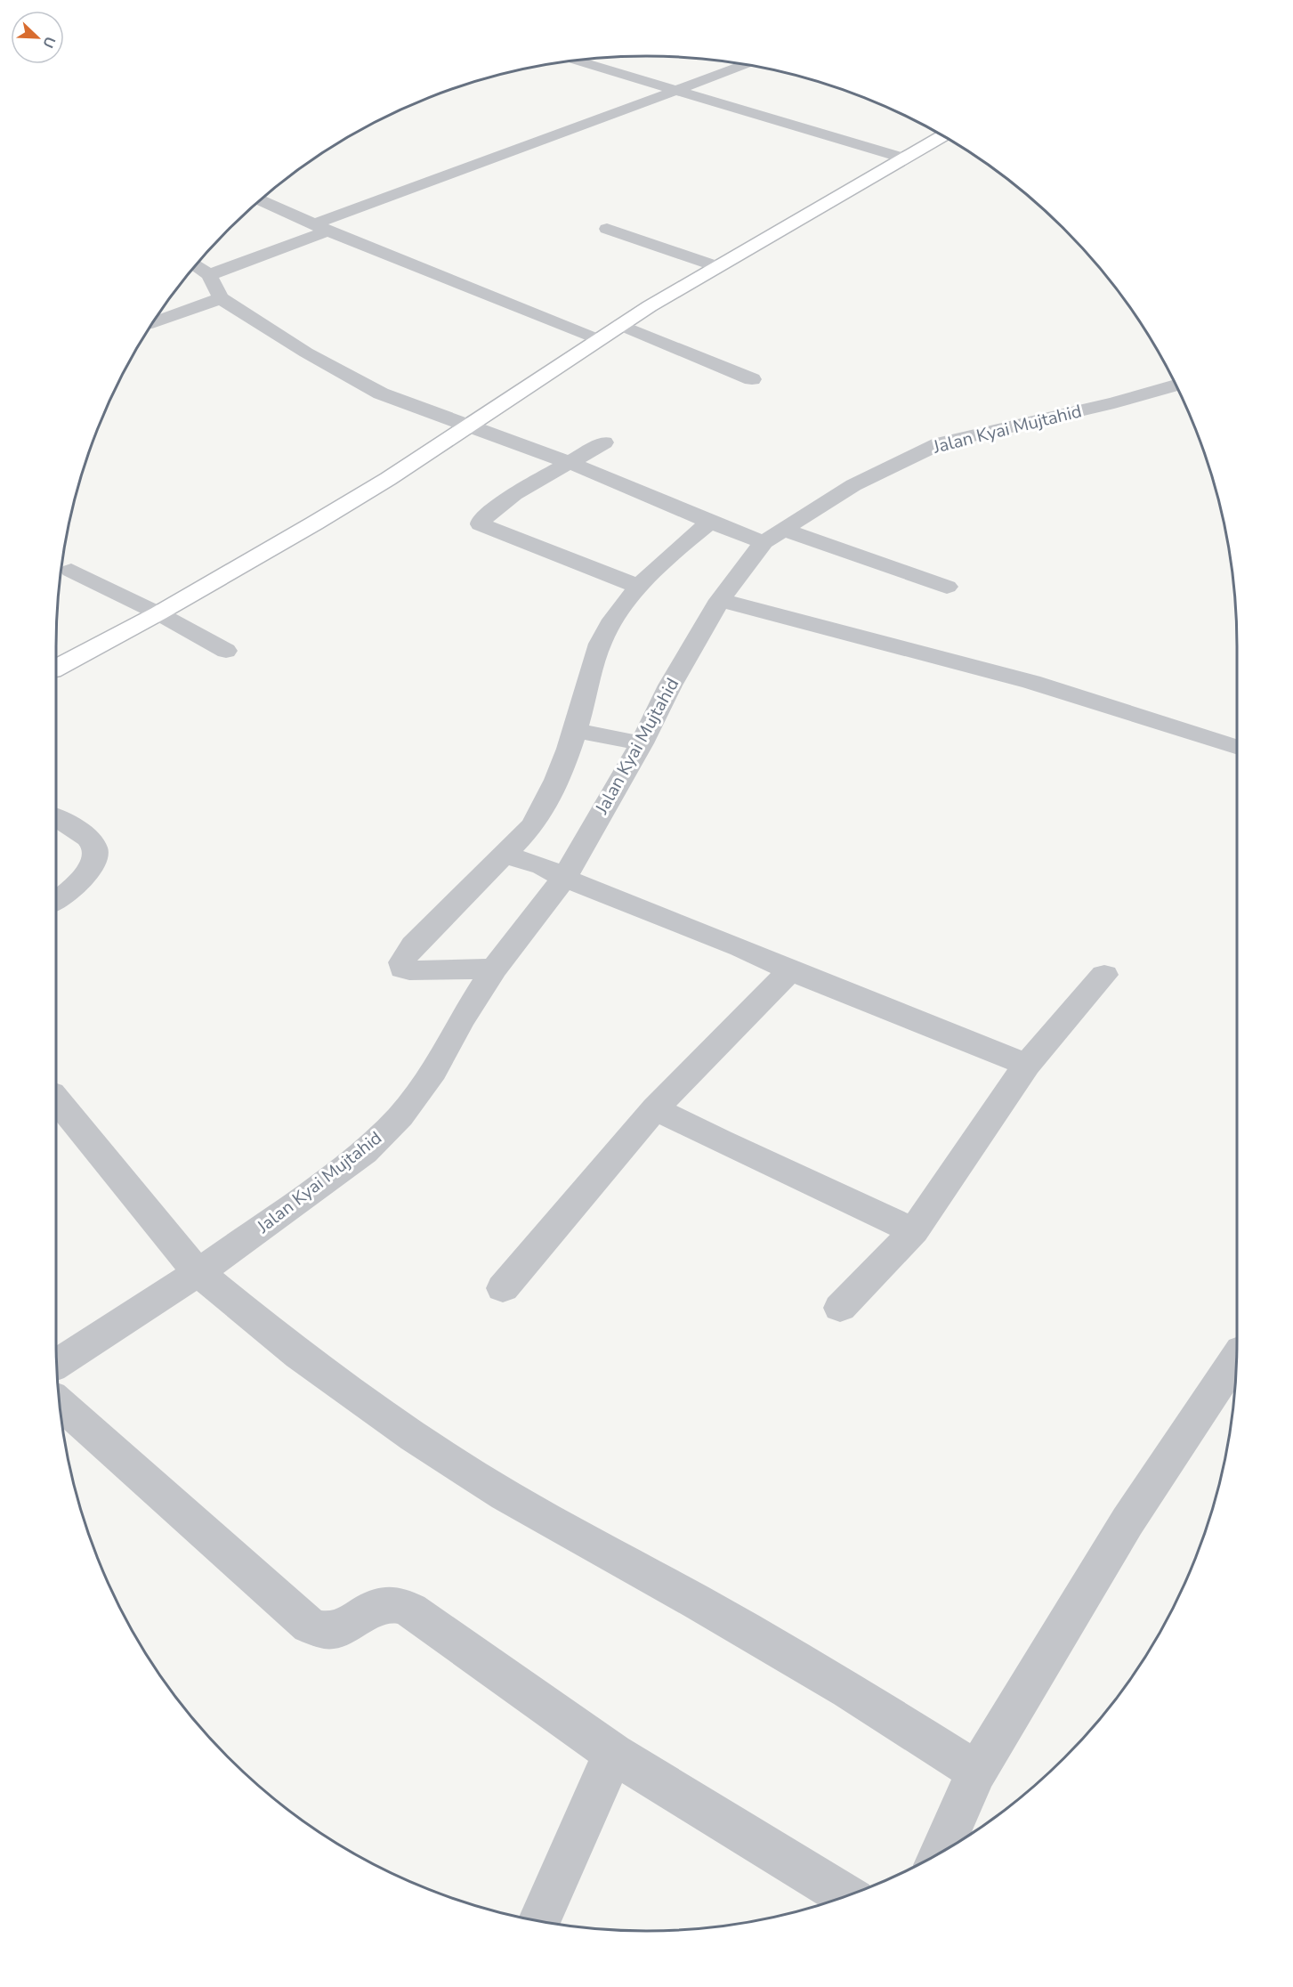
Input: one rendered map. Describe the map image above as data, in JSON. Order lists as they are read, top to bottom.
{
  "streets": {
    "street": ["Jalan Kyai Mujtahid"]
  },
  "north": "bottom right"
}
